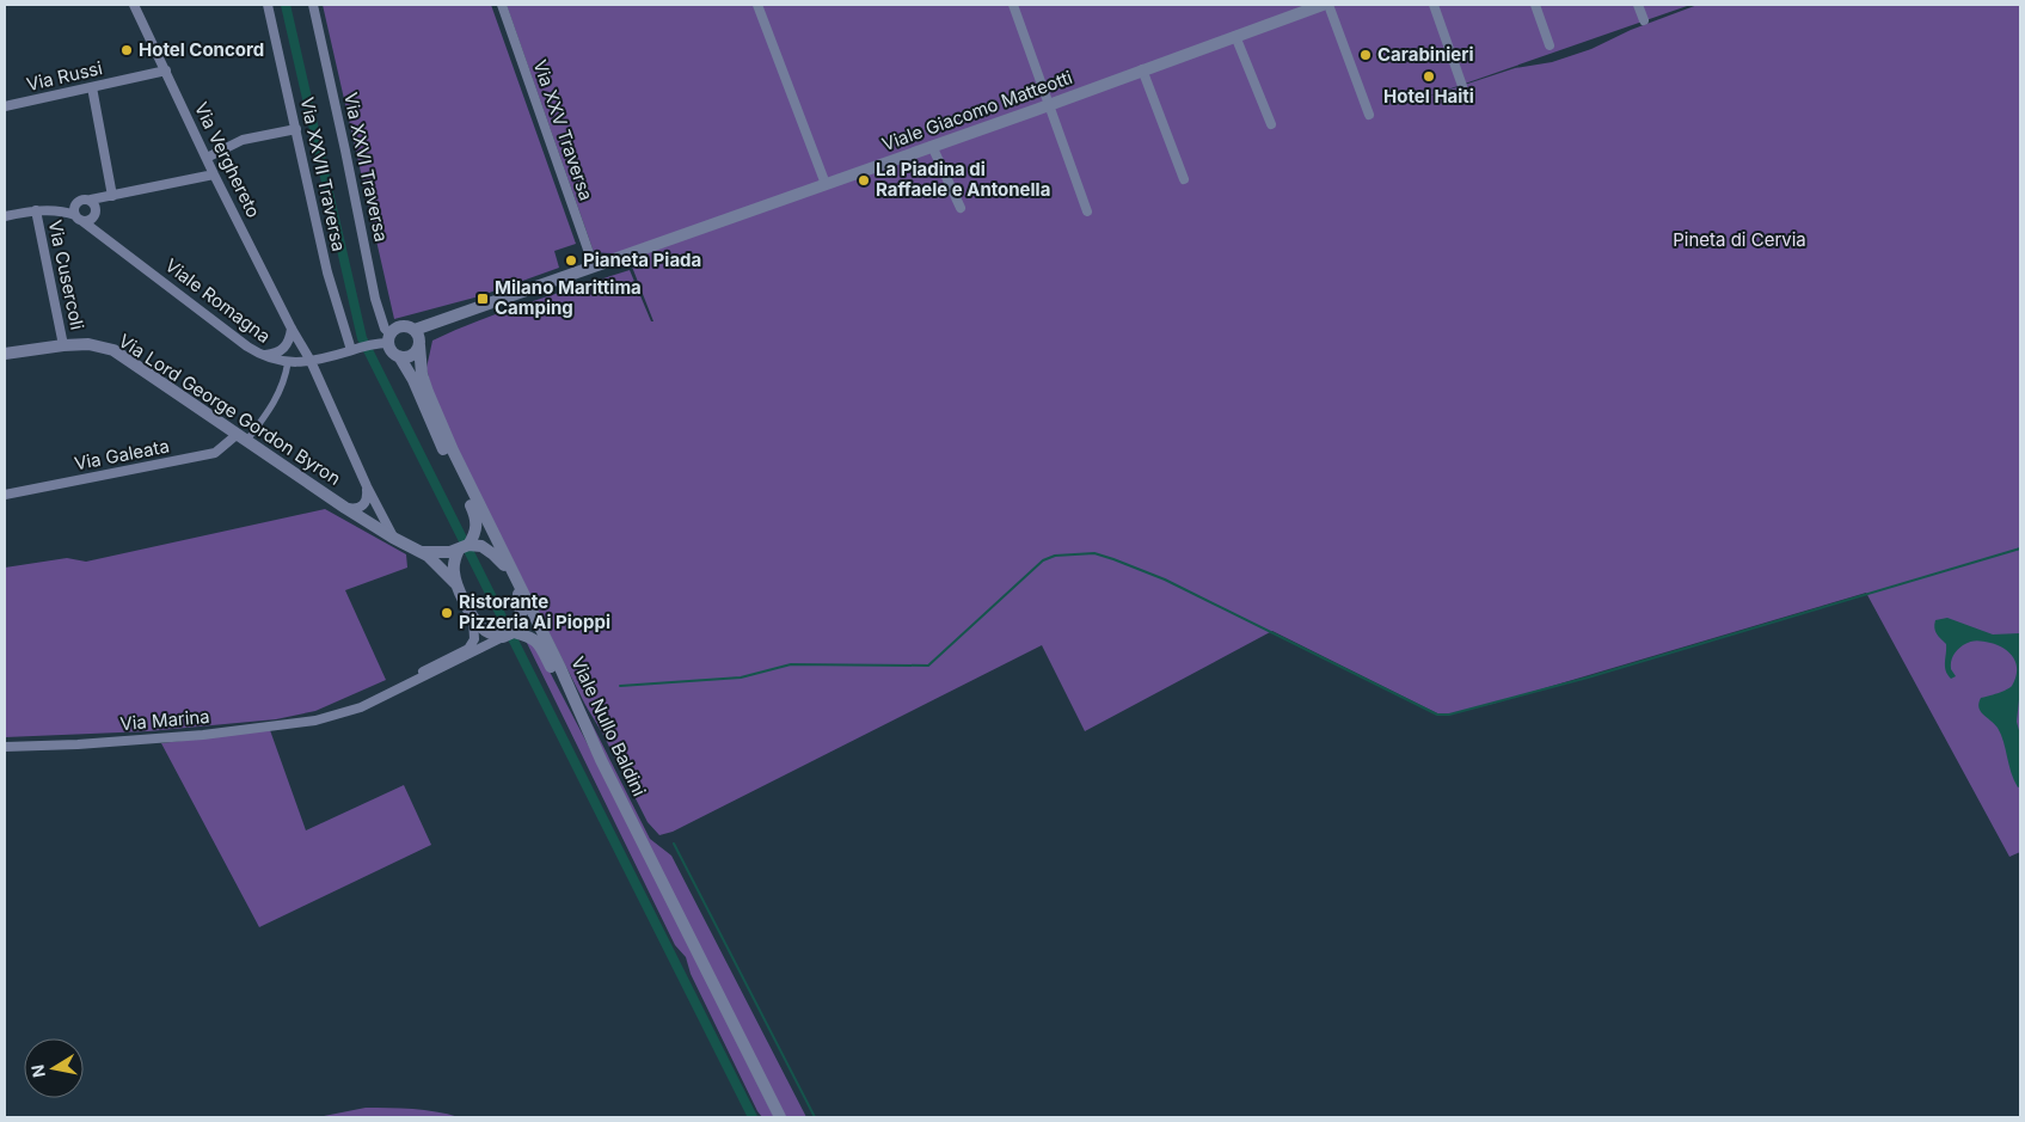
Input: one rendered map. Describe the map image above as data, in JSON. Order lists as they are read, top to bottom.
{
  "streets": {
    "street": [
      "Via Russi",
      "Viale Giacomo Matteotti",
      "Via XXV Traversa",
      "Via Verghereto",
      "Via XXVI Traversa",
      "Via XXVII Traversa",
      "Via Cusercoli",
      "Viale Romagna",
      "Via Lord George Gordon Byron",
      "Via Galeata",
      "Via Marina",
      "Viale Nullo Baldini"
    ]
  },
  "crossings": [
    ["Via Russi", "Via Verghereto"],
    ["Viale Giacomo Matteotti", "Via XXV Traversa"],
    ["Viale Giacomo Matteotti", "Via XXVI Traversa"],
    ["Viale Giacomo Matteotti", "Viale Romagna"],
    ["Viale Giacomo Matteotti", "Viale Nullo Baldini"],
    ["Via Verghereto", "Viale Romagna"],
    ["Via Verghereto", "Via Lord George Gordon Byron"],
    ["Via XXVI Traversa", "Viale Romagna"],
    ["Via XXVI Traversa", "Viale Nullo Baldini"],
    ["Via XXVII Traversa", "Viale Romagna"],
    ["Via Cusercoli", "Viale Romagna"],
    ["Via Cusercoli", "Via Lord George Gordon Byron"],
    ["Viale Romagna", "Viale Nullo Baldini"],
    ["Via Lord George Gordon Byron", "Via Galeata"]
  ],
  "parks": ["Pineta di Cervia"],
  "places": {
    "other": [
      "Hotel Concord",
      "Carabinieri",
      "Hotel Haiti",
      "La Piadina di Raffaele e Antonella",
      "Pianeta Piada",
      "Ristorante Pizzeria Ai Pioppi"
    ],
    "transit": ["Milano Marittima Camping"]
  },
  "north": "left"
}
